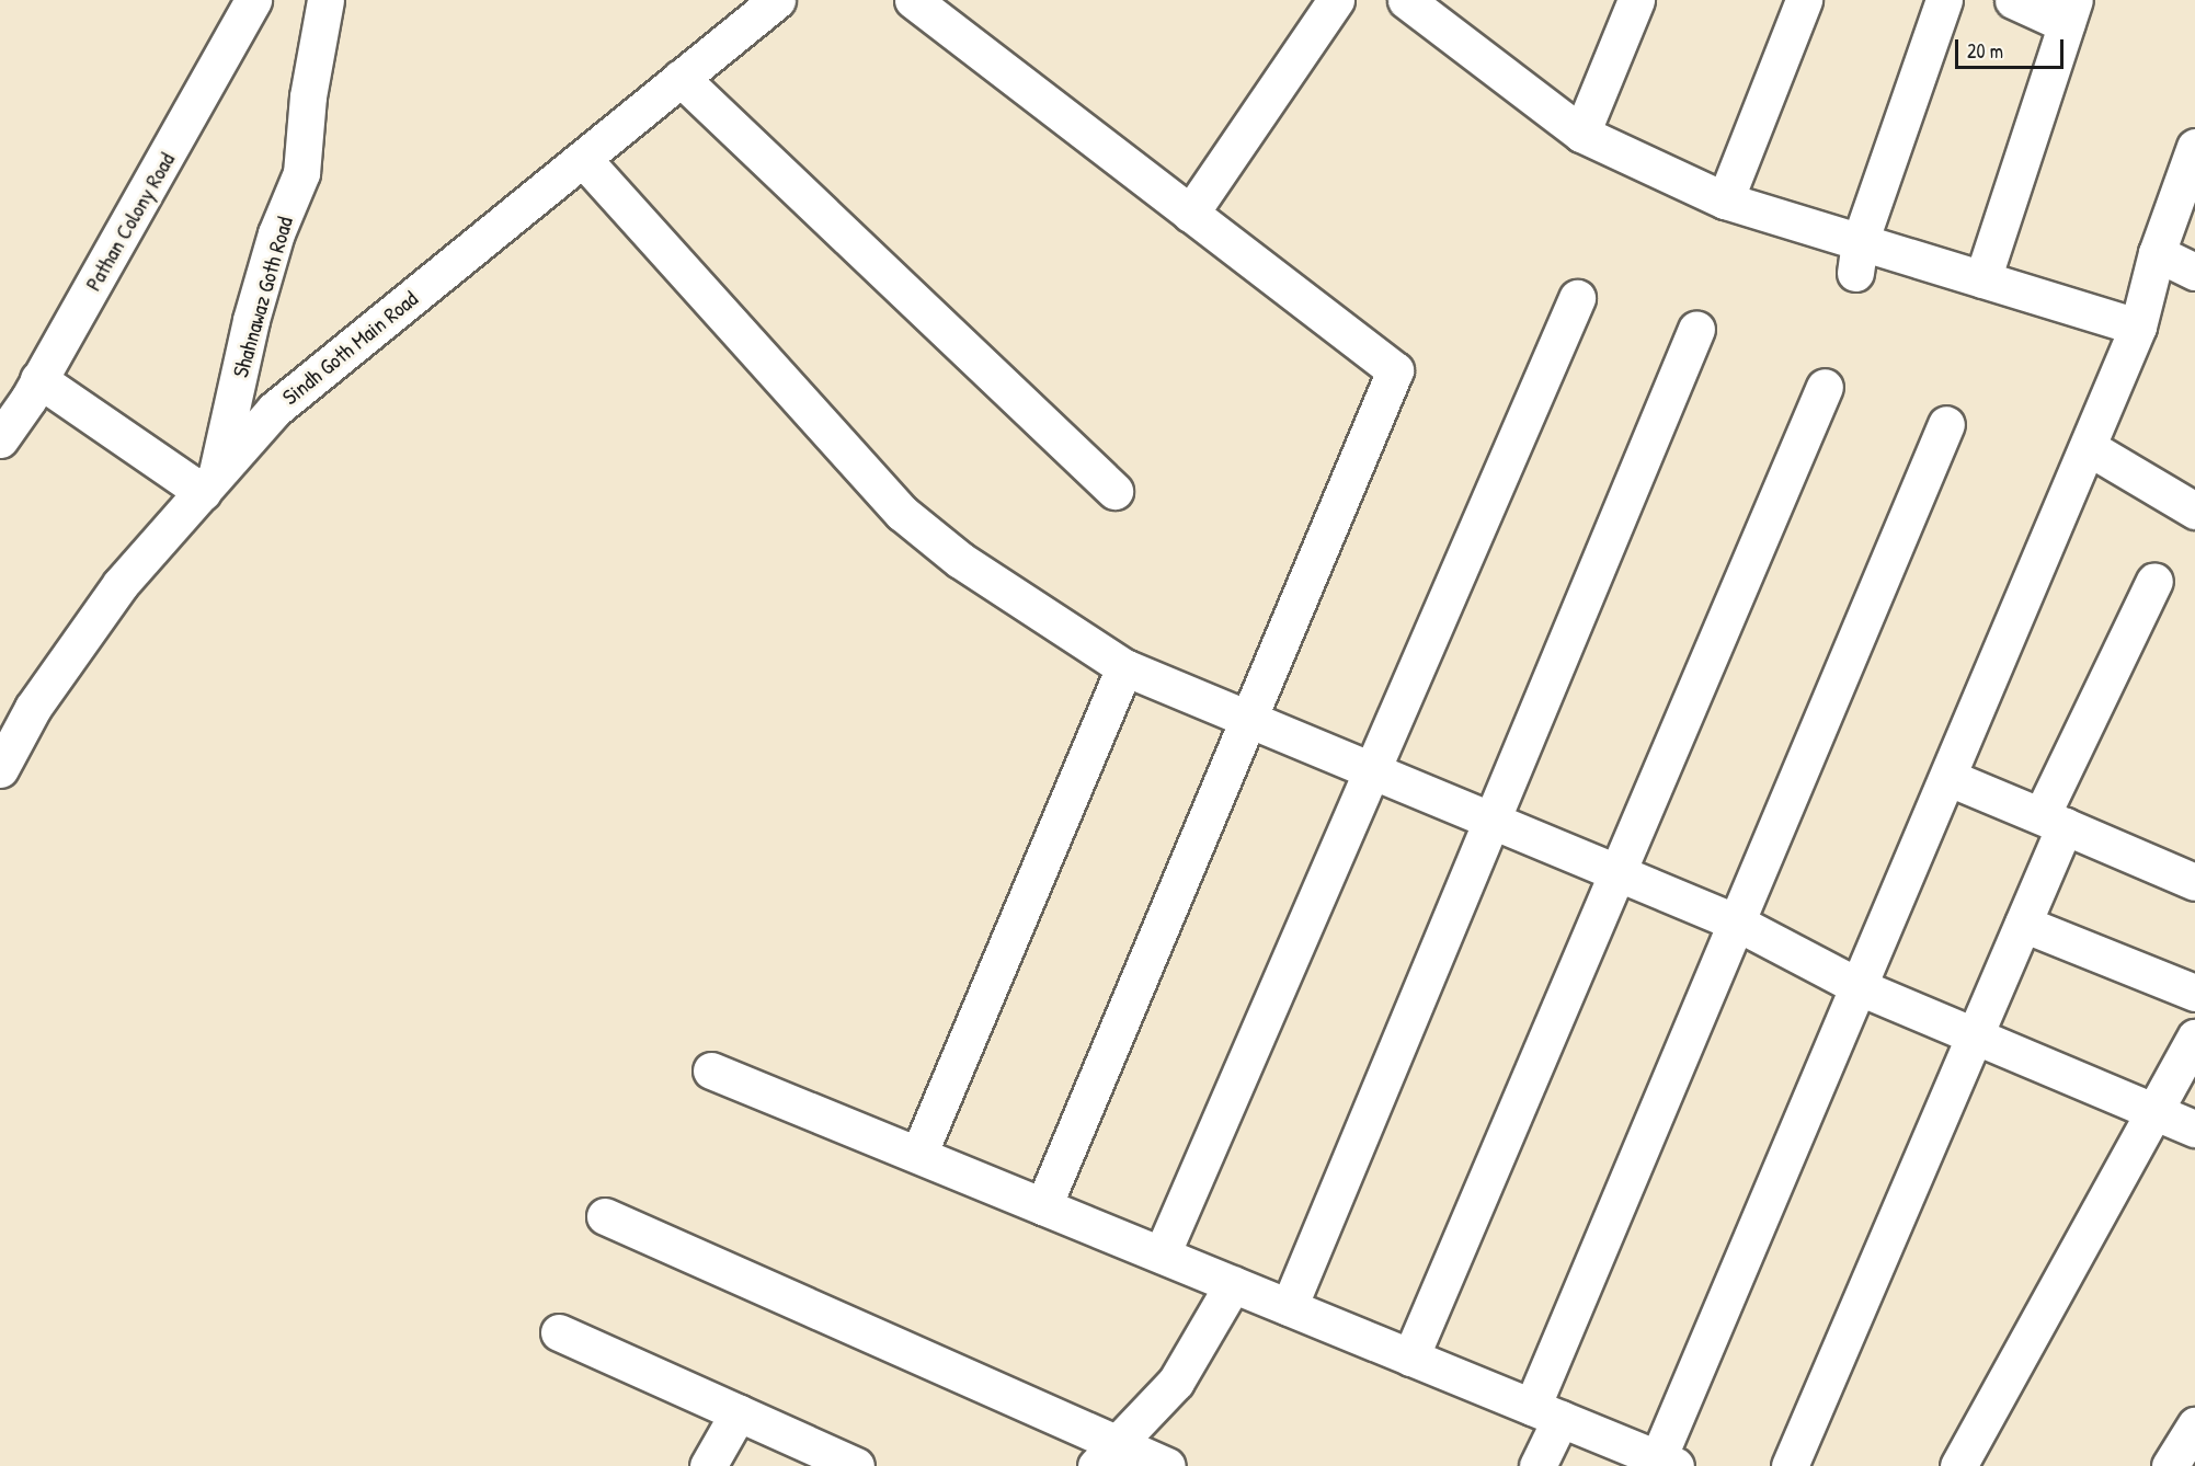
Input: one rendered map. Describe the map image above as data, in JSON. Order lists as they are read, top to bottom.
{
  "streets": {
    "street": ["Pathan Colony Road", "Shahnawaz Goth Road", "Sindh Goth Main Road"]
  },
  "crossings": [
    ["Shahnawaz Goth Road", "Sindh Goth Main Road"]
  ],
  "scale_bar": "20 m"
}
